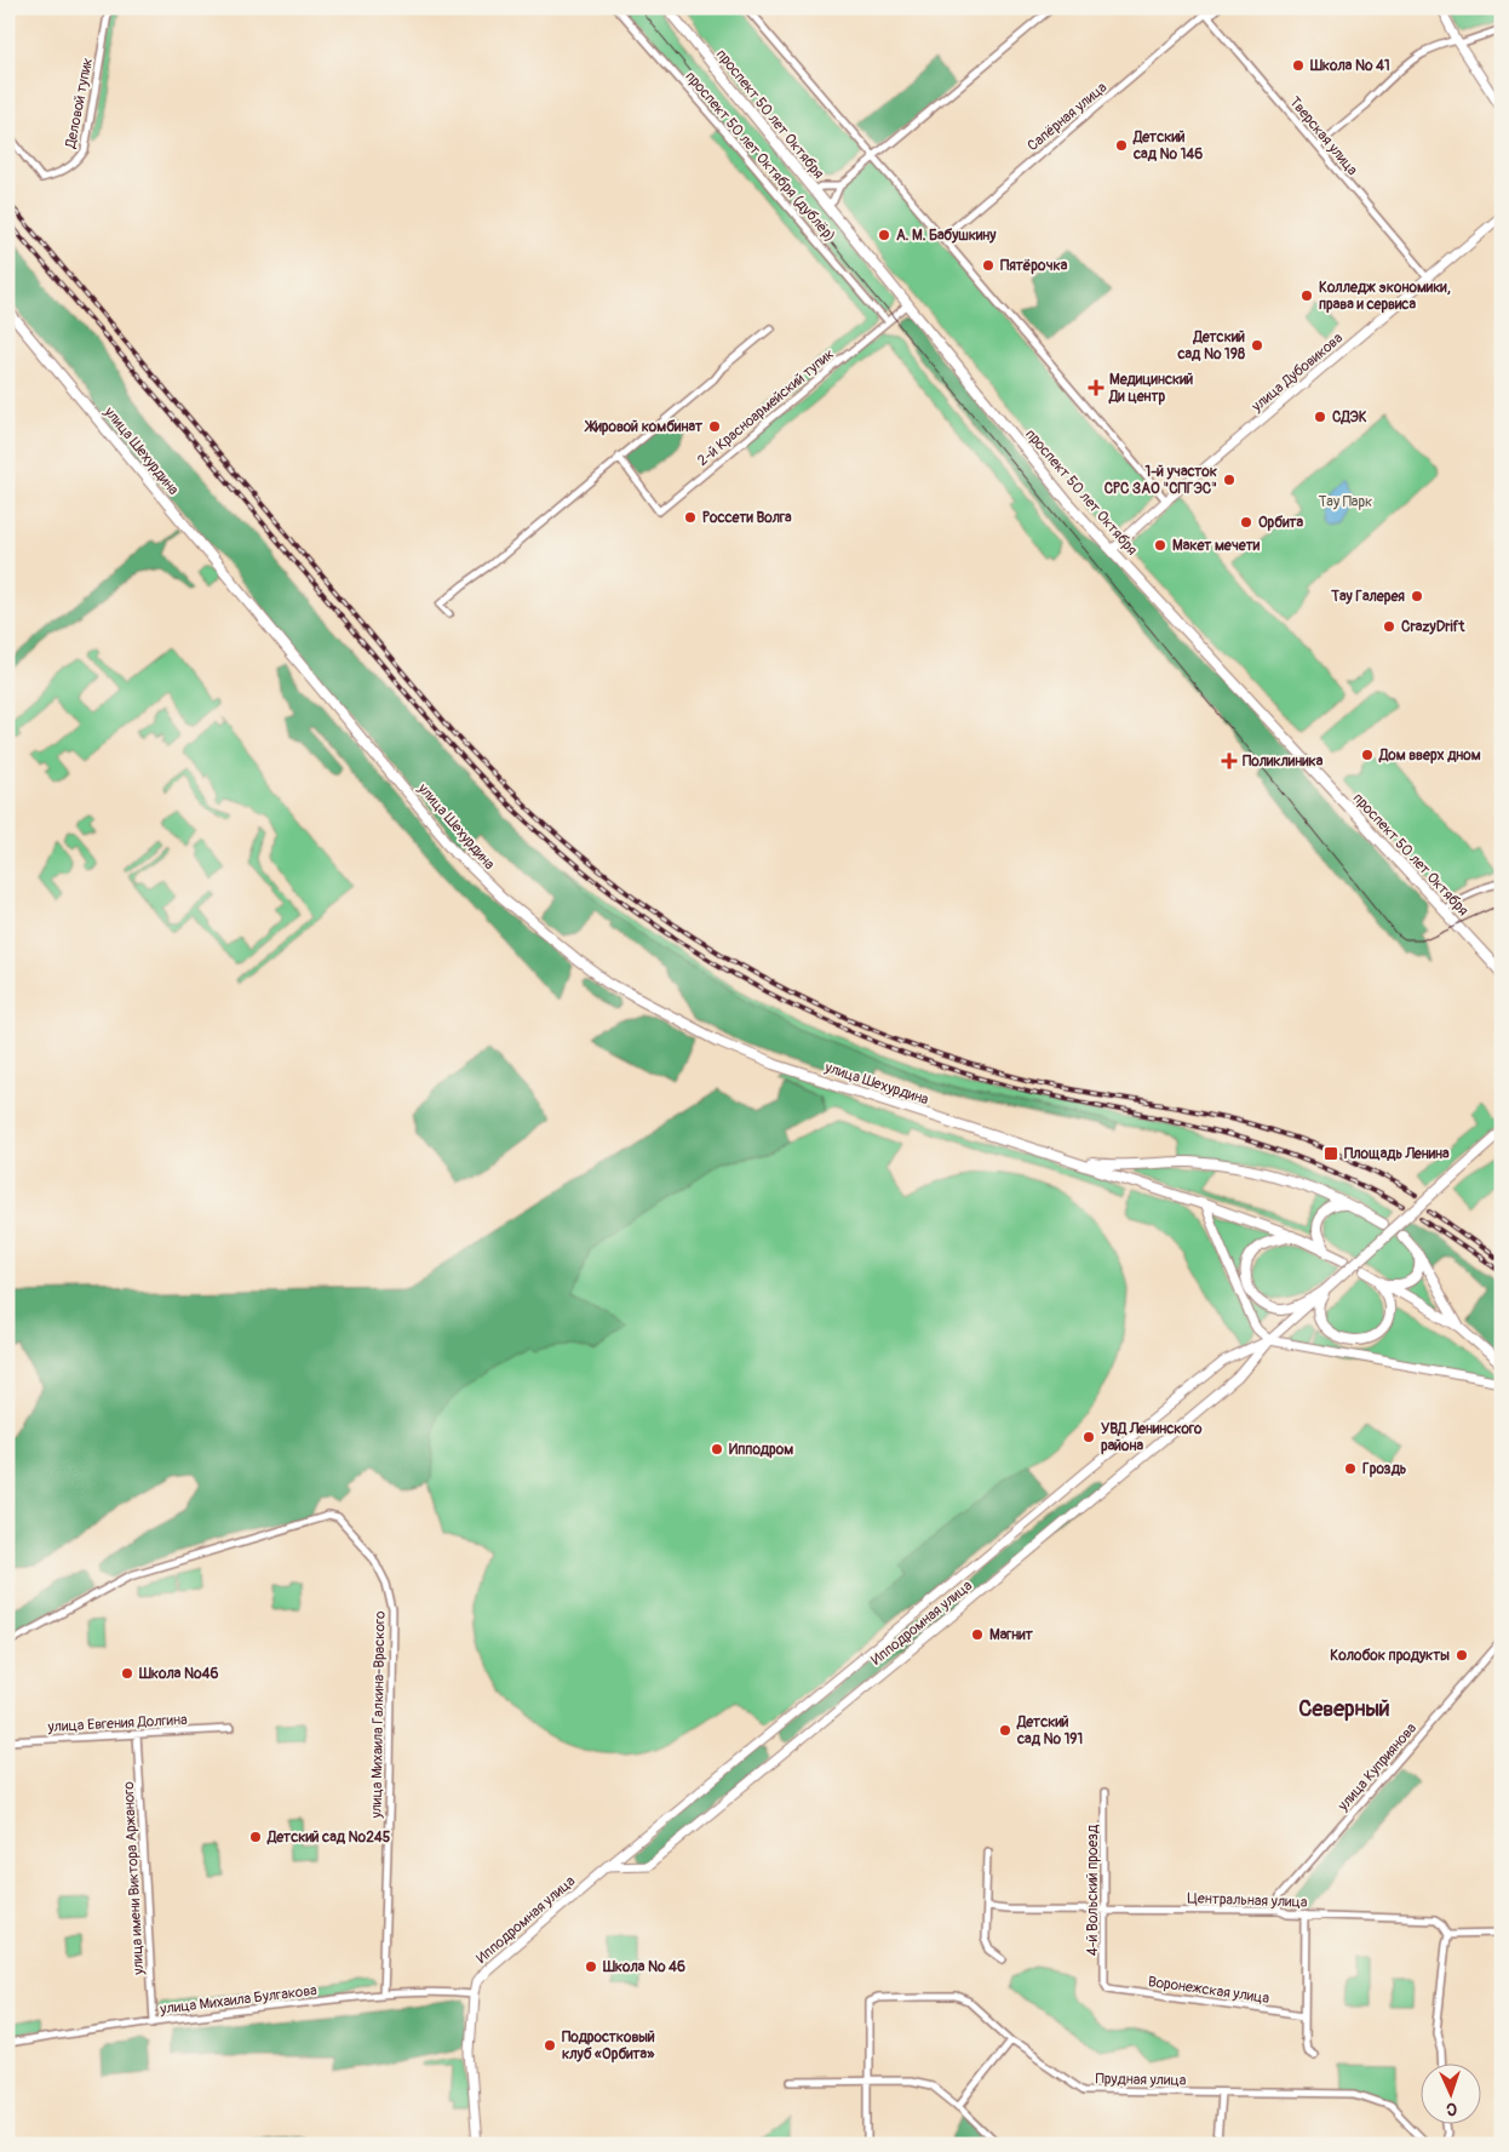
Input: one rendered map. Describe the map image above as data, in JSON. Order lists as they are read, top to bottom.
{
  "streets": {
    "main road": ["проспект 50 лет Октября", "улица Шехурдина"],
    "street": [
      "Деловой тупик",
      "Сапёрная улица",
      "Тверская улица",
      "проспект 50 лет Октября (дублёр)",
      "улица Дубовикова",
      "2-й Красноармейский тупик",
      "Ипподромная улица",
      "улица Михаила Галкина-Враского",
      "улица Евгения Долгина",
      "улица Куприянова",
      "улица имени Виктора Аржаного",
      "4-й Вольский проезд",
      "Центральная улица",
      "Воронежская улица",
      "улица Михаила Булгакова",
      "Прудная улица"
    ]
  },
  "crossings": [
    ["проспект 50 лет Октября", "улица Дубовикова"],
    ["проспект 50 лет Октября", "2-й Красноармейский тупик"],
    ["Сапёрная улица", "Тверская улица"],
    ["Тверская улица", "улица Дубовикова"],
    ["проспект 50 лет Октября (дублёр)", "2-й Красноармейский тупик"],
    ["Ипподромная улица", "улица Михаила Булгакова"],
    ["улица Михаила Галкина-Враского", "улица Михаила Булгакова"],
    ["улица Евгения Долгина", "улица имени Виктора Аржаного"],
    ["улица Куприянова", "Центральная улица"],
    ["улица имени Виктора Аржаного", "улица Михаила Булгакова"],
    ["4-й Вольский проезд", "Центральная улица"],
    ["4-й Вольский проезд", "Воронежская улица"]
  ],
  "districts": ["Северный"],
  "parks": ["Тау Парк"],
  "places": {
    "other": [
      "Школа № 41",
      "Детский сад № 146",
      "А. М. Бабушкину",
      "Пятёрочка",
      "Колледж экономики, права и сервиса",
      "Детский сад № 198",
      "СДЭК",
      "Жировой комбинат",
      "1-й участок СРС ЗАО \"СПГЭС\"",
      "Россети Волга",
      "Орбита",
      "Макет мечети",
      "Тау Галерея",
      "CrazyDrift",
      "Дом вверх дном",
      "УВД Ленинского района",
      "Ипподром",
      "Гроздь",
      "Магнит",
      "Колобок продукты",
      "Школа №46",
      "Детский сад № 191",
      "Детский сад №245",
      "Школа № 46",
      "Подростковый клуб «Орбита»"
    ],
    "health": ["Медицинский Ди центр", "Поликлиника"],
    "transit": ["Площадь Ленина"]
  },
  "north": "bottom"
}
